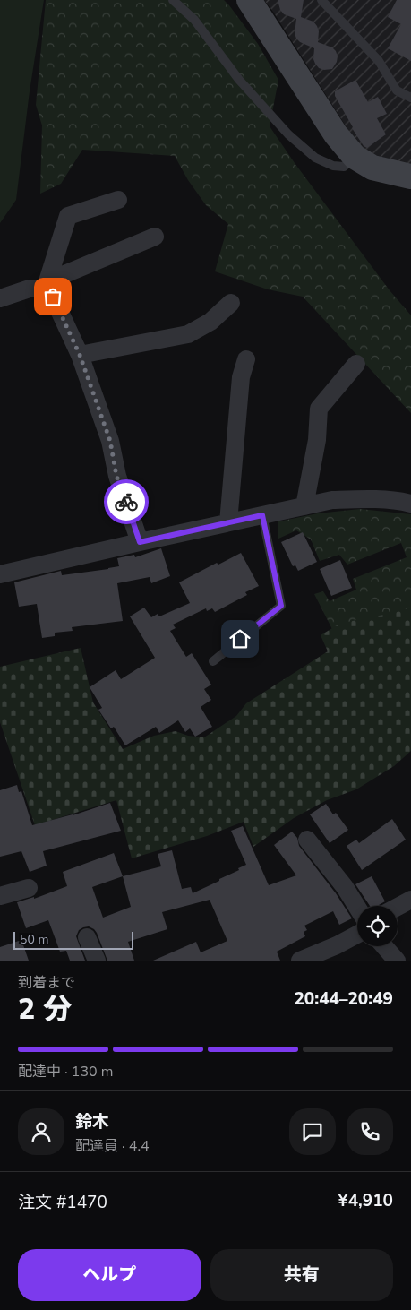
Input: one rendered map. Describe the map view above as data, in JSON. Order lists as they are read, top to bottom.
{
  "scale_bar": "50 m",
  "page": {
    "scale": "50 m",
    "heading": ["2 分", "到着まで", "20:44–20:49"],
    "panel": [
      "鈴木",
      "配達員 · 4.4",
      "注文 #1470",
      "¥4,910"
    ],
    "bar": "配達中 · 130 m",
    "buttons": ["ヘルプ", "共有"]
  }
}
